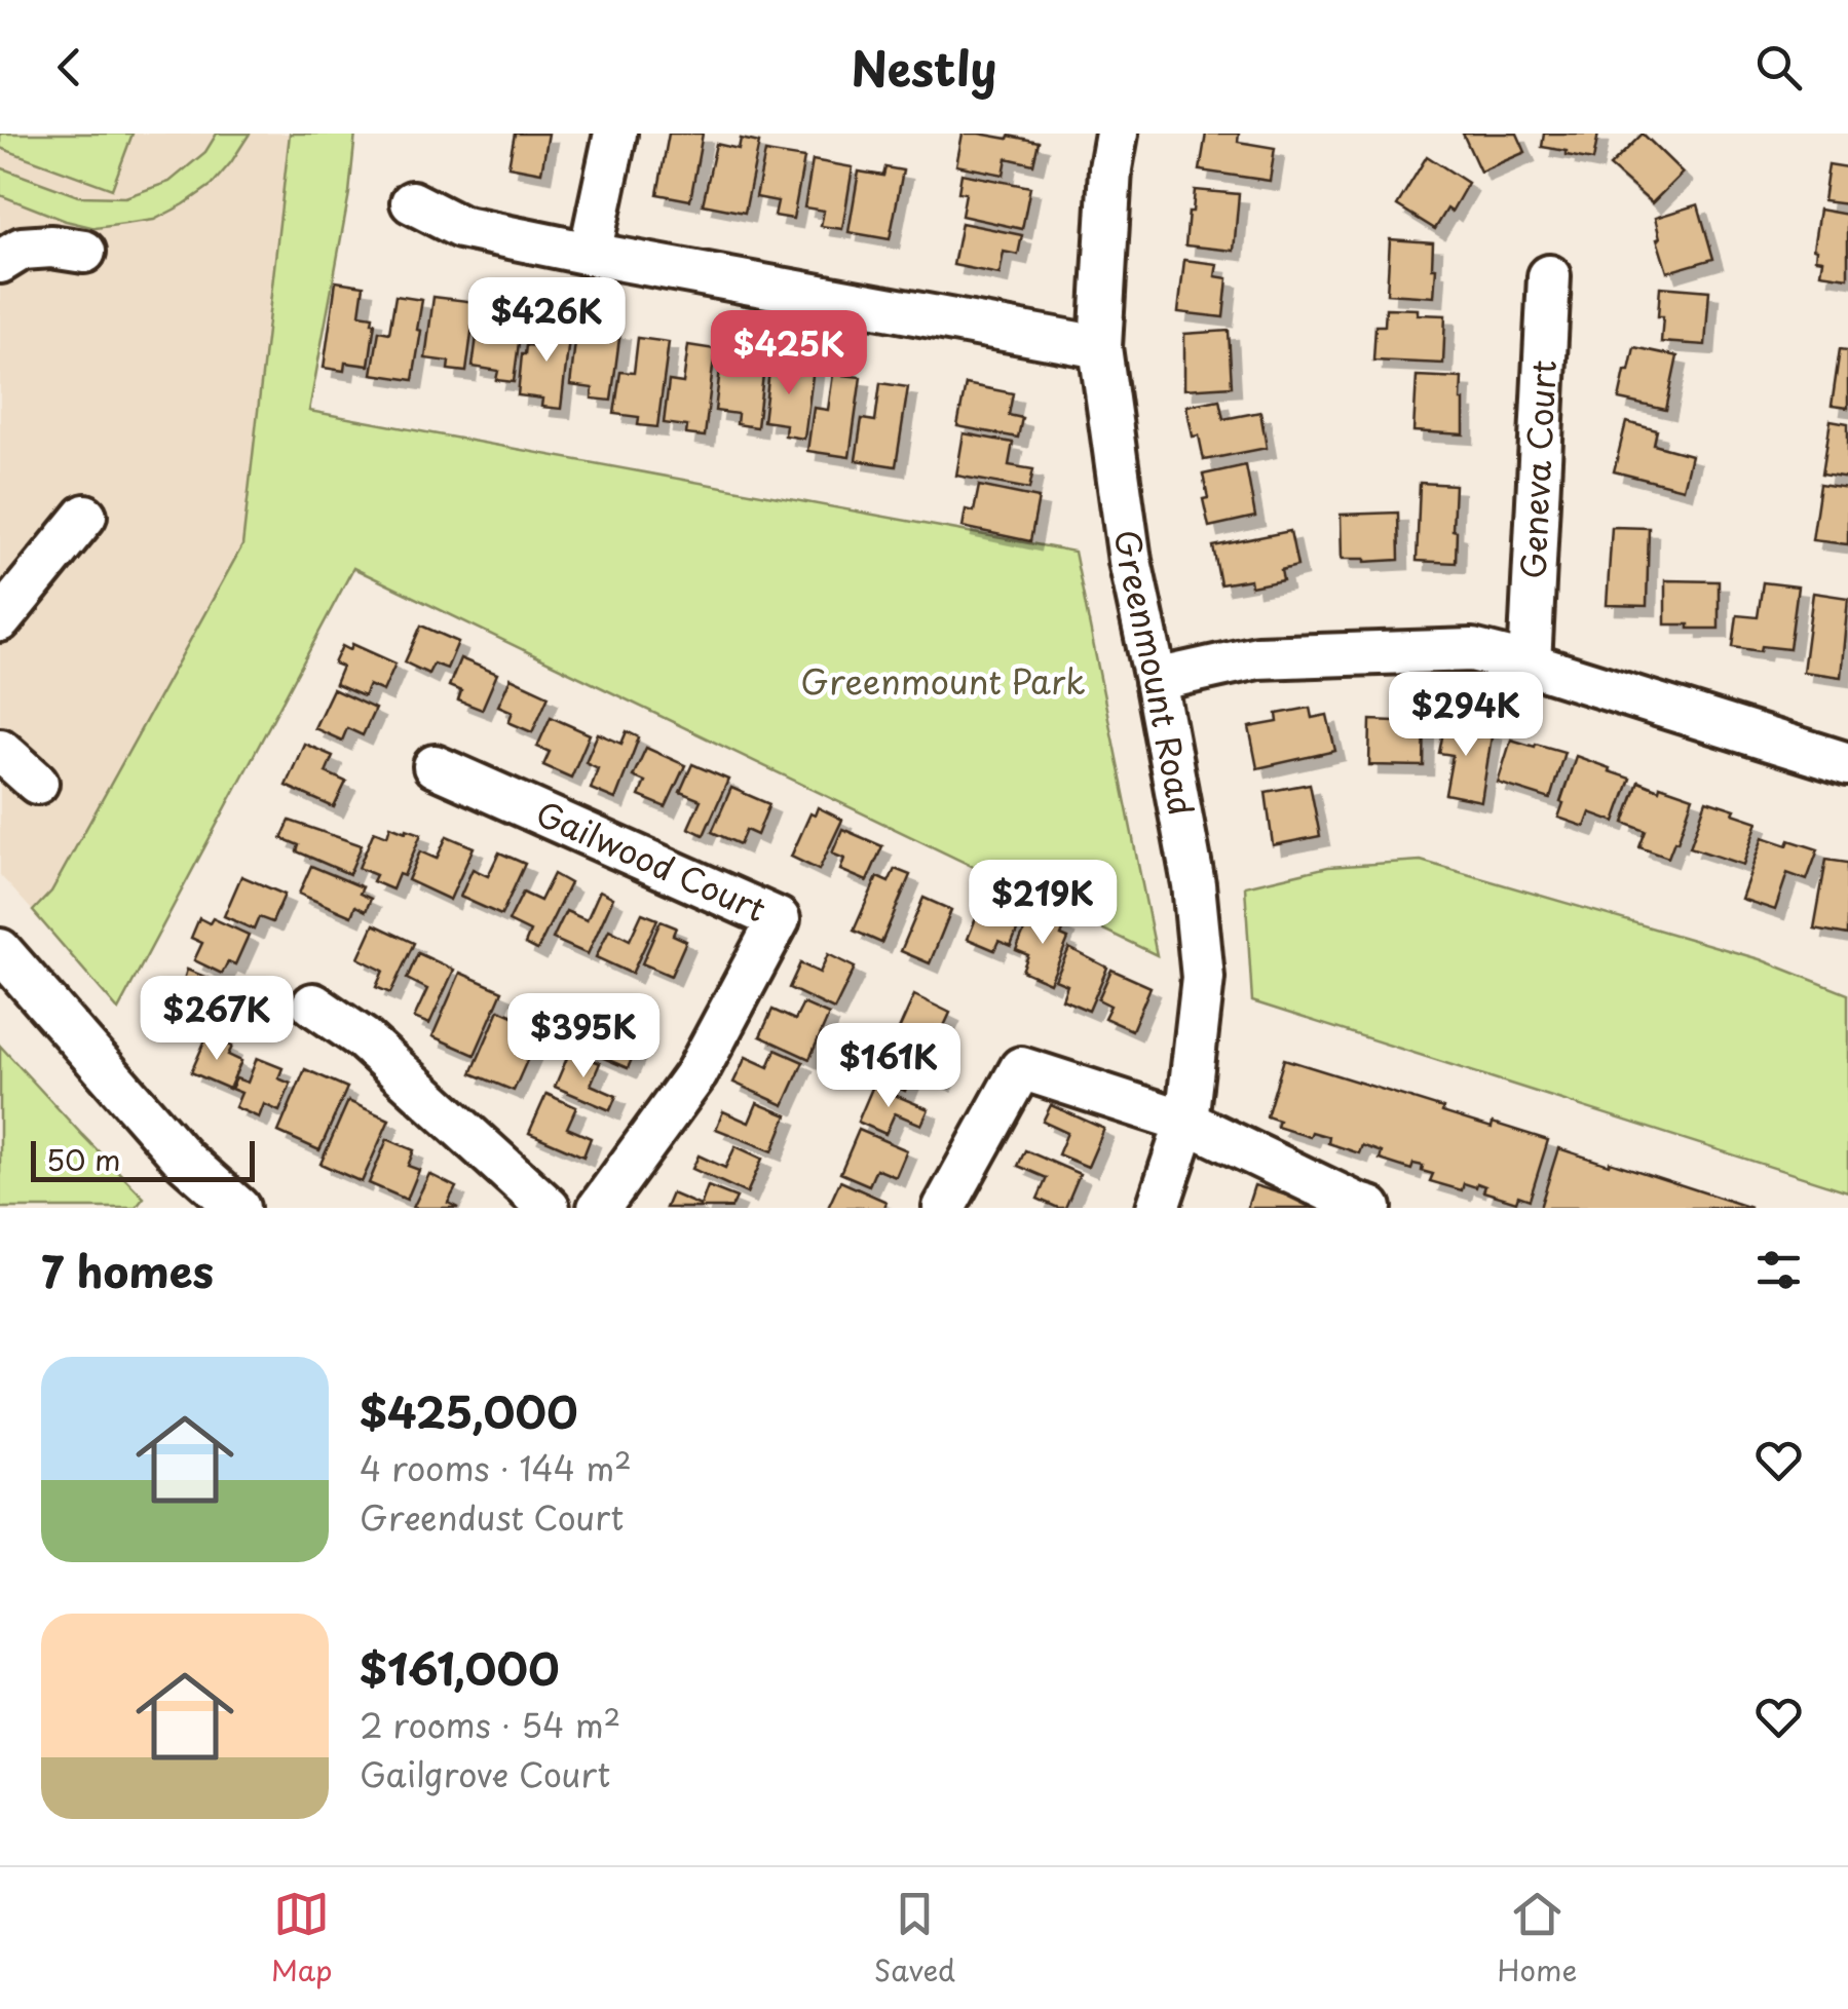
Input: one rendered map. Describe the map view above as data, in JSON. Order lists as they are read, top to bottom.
{
  "streets": {
    "street": ["Geneva Court", "Greenmount Road", "Gailwood Court"]
  },
  "parks": ["Greenmount Park"],
  "scale_bar": "50 m",
  "page": {
    "header": "Nestly",
    "price": [
      "$426K",
      "$425K",
      "$294K",
      "$219K",
      "$267K",
      "$395K",
      "$161K"
    ],
    "scale": "50 m",
    "heading": "7 homes",
    "list": [
      {
        "name": "$425,000",
        "note": "4 rooms · 144 m² · Greendust Court"
      },
      {
        "name": "$161,000",
        "note": "2 rooms · 54 m² · Gailgrove Court"
      }
    ],
    "tabs": ["Map", "Saved", "Home"]
  }
}
